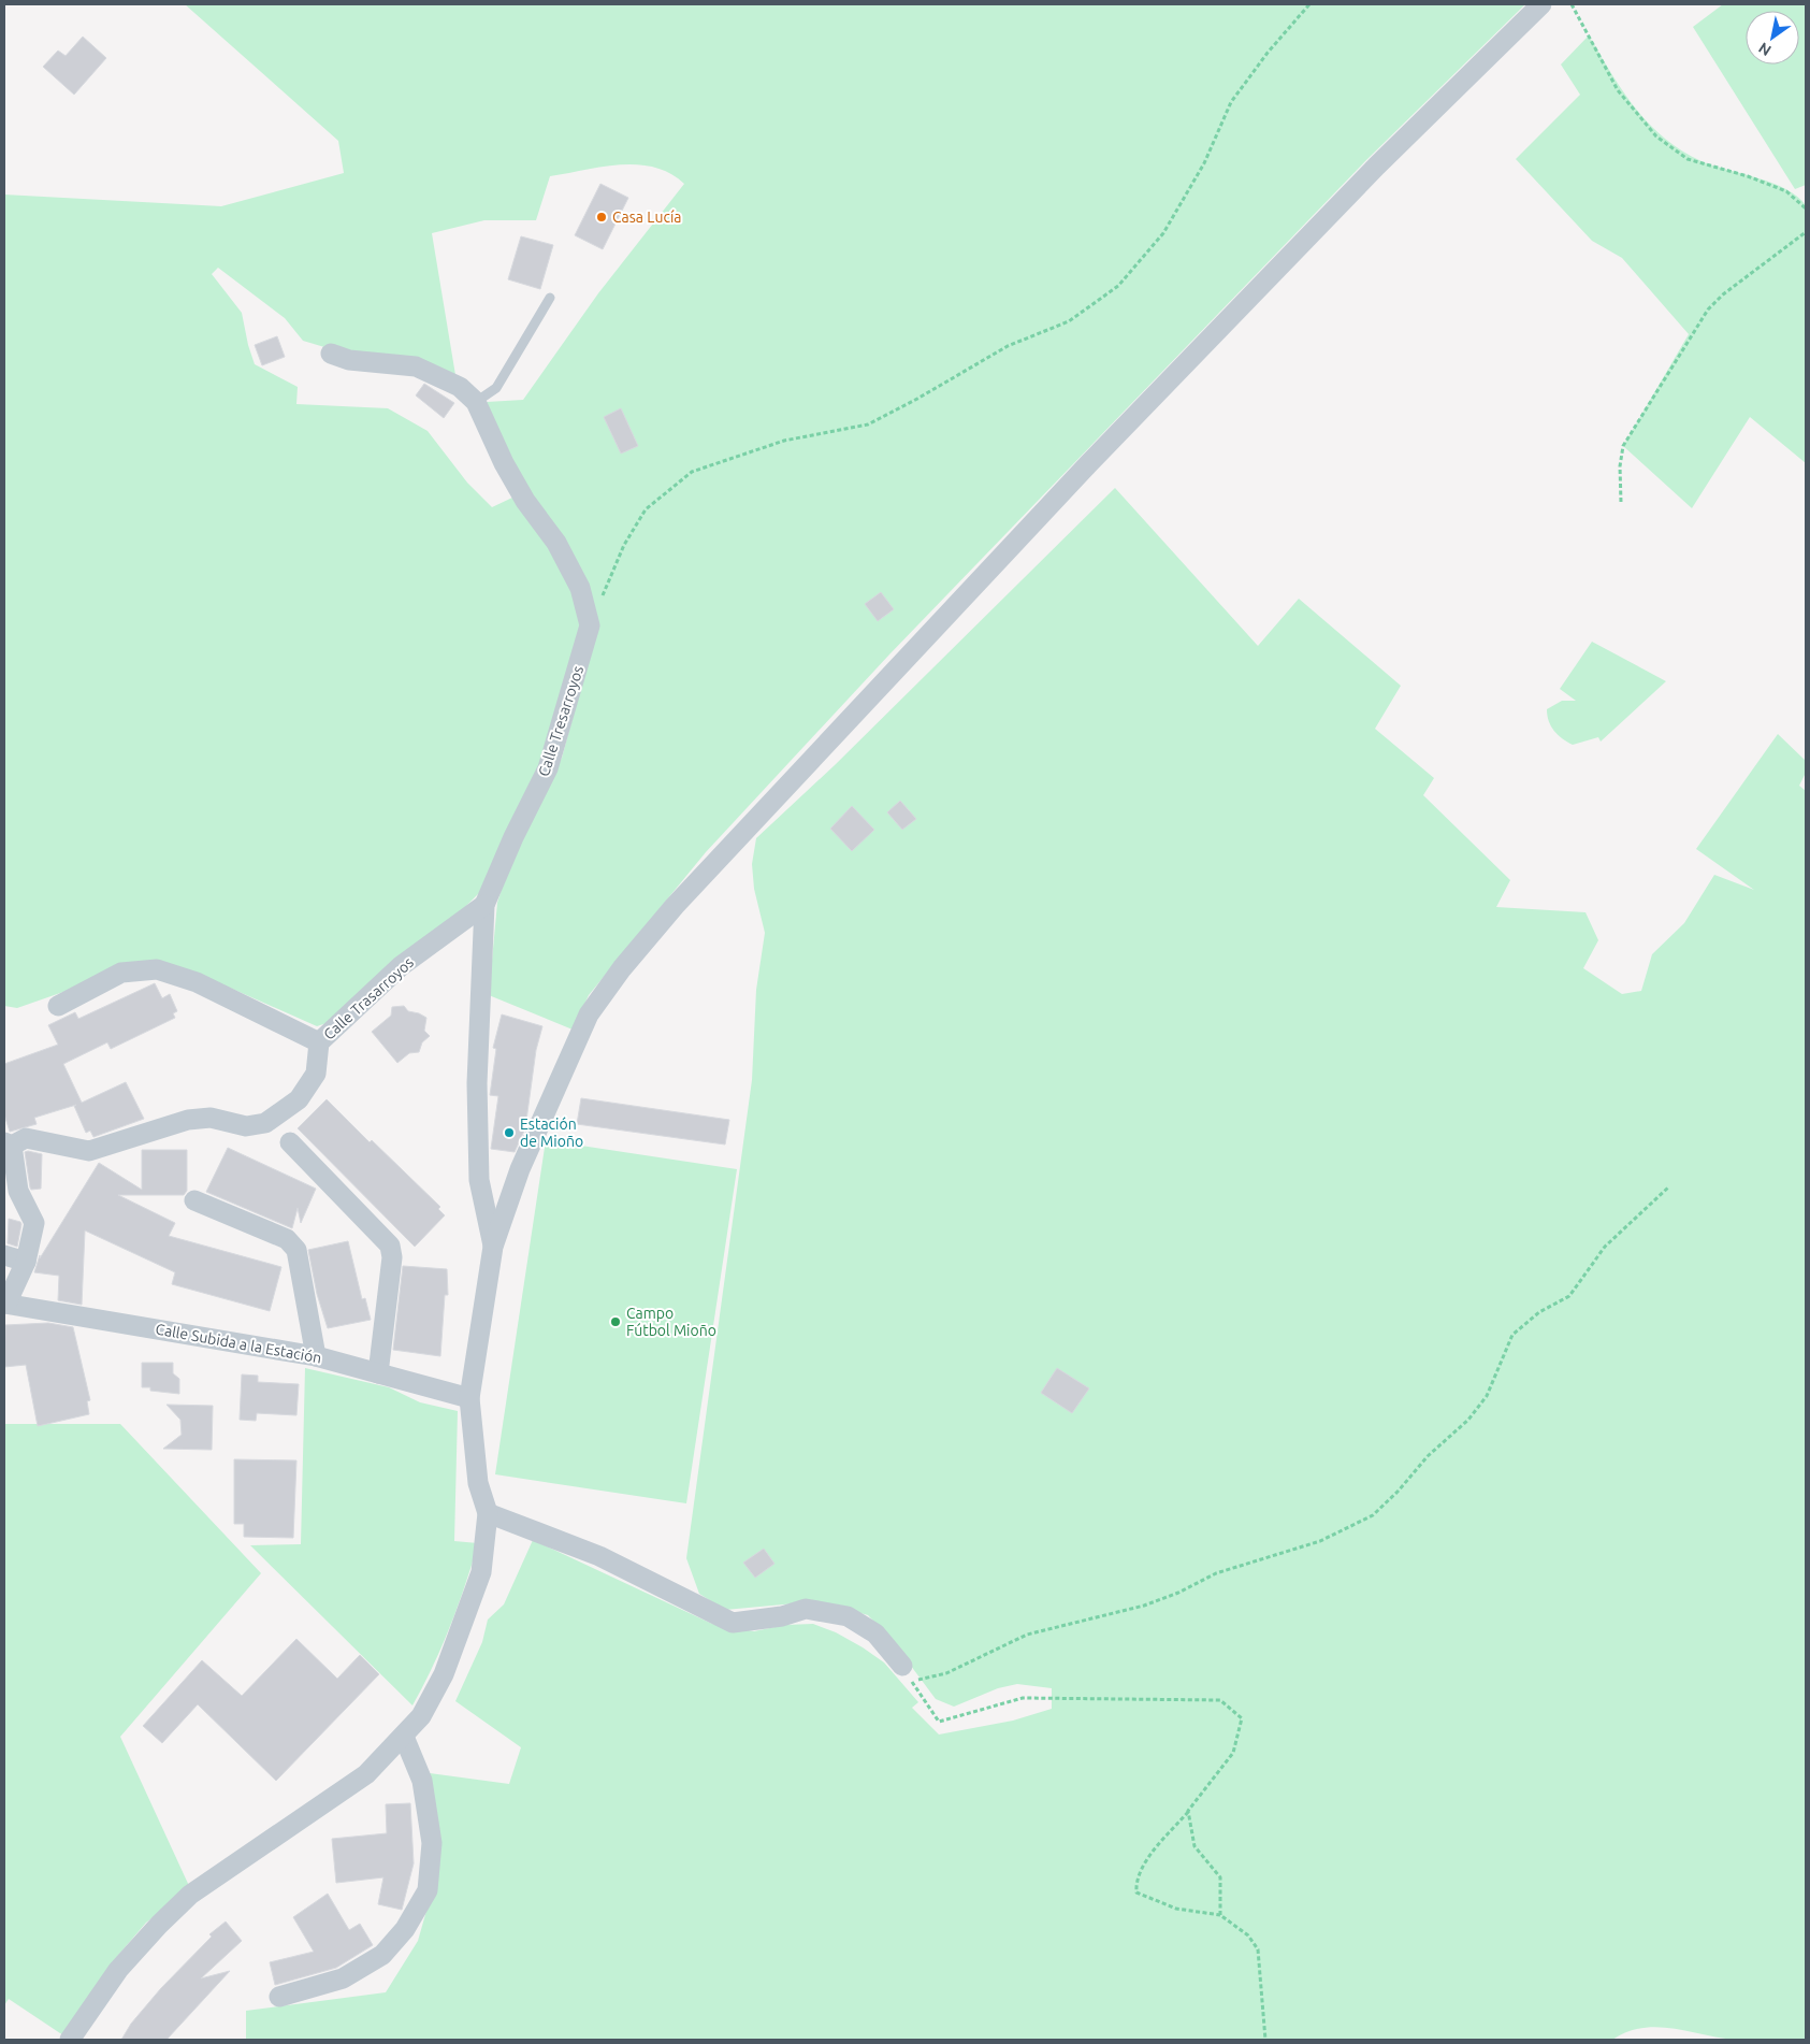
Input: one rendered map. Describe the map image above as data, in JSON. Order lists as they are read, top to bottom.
{
  "streets": {
    "street": ["Calle Tresarroyos", "Calle Trasarroyos", "Calle Subida a la Estación"]
  },
  "crossings": [
    ["Calle Tresarroyos", "Calle Trasarroyos"]
  ],
  "places": ["Casa Lucía", "Estación de Mioño", "Campo Fútbol Mioño"],
  "north": "bottom left"
}
